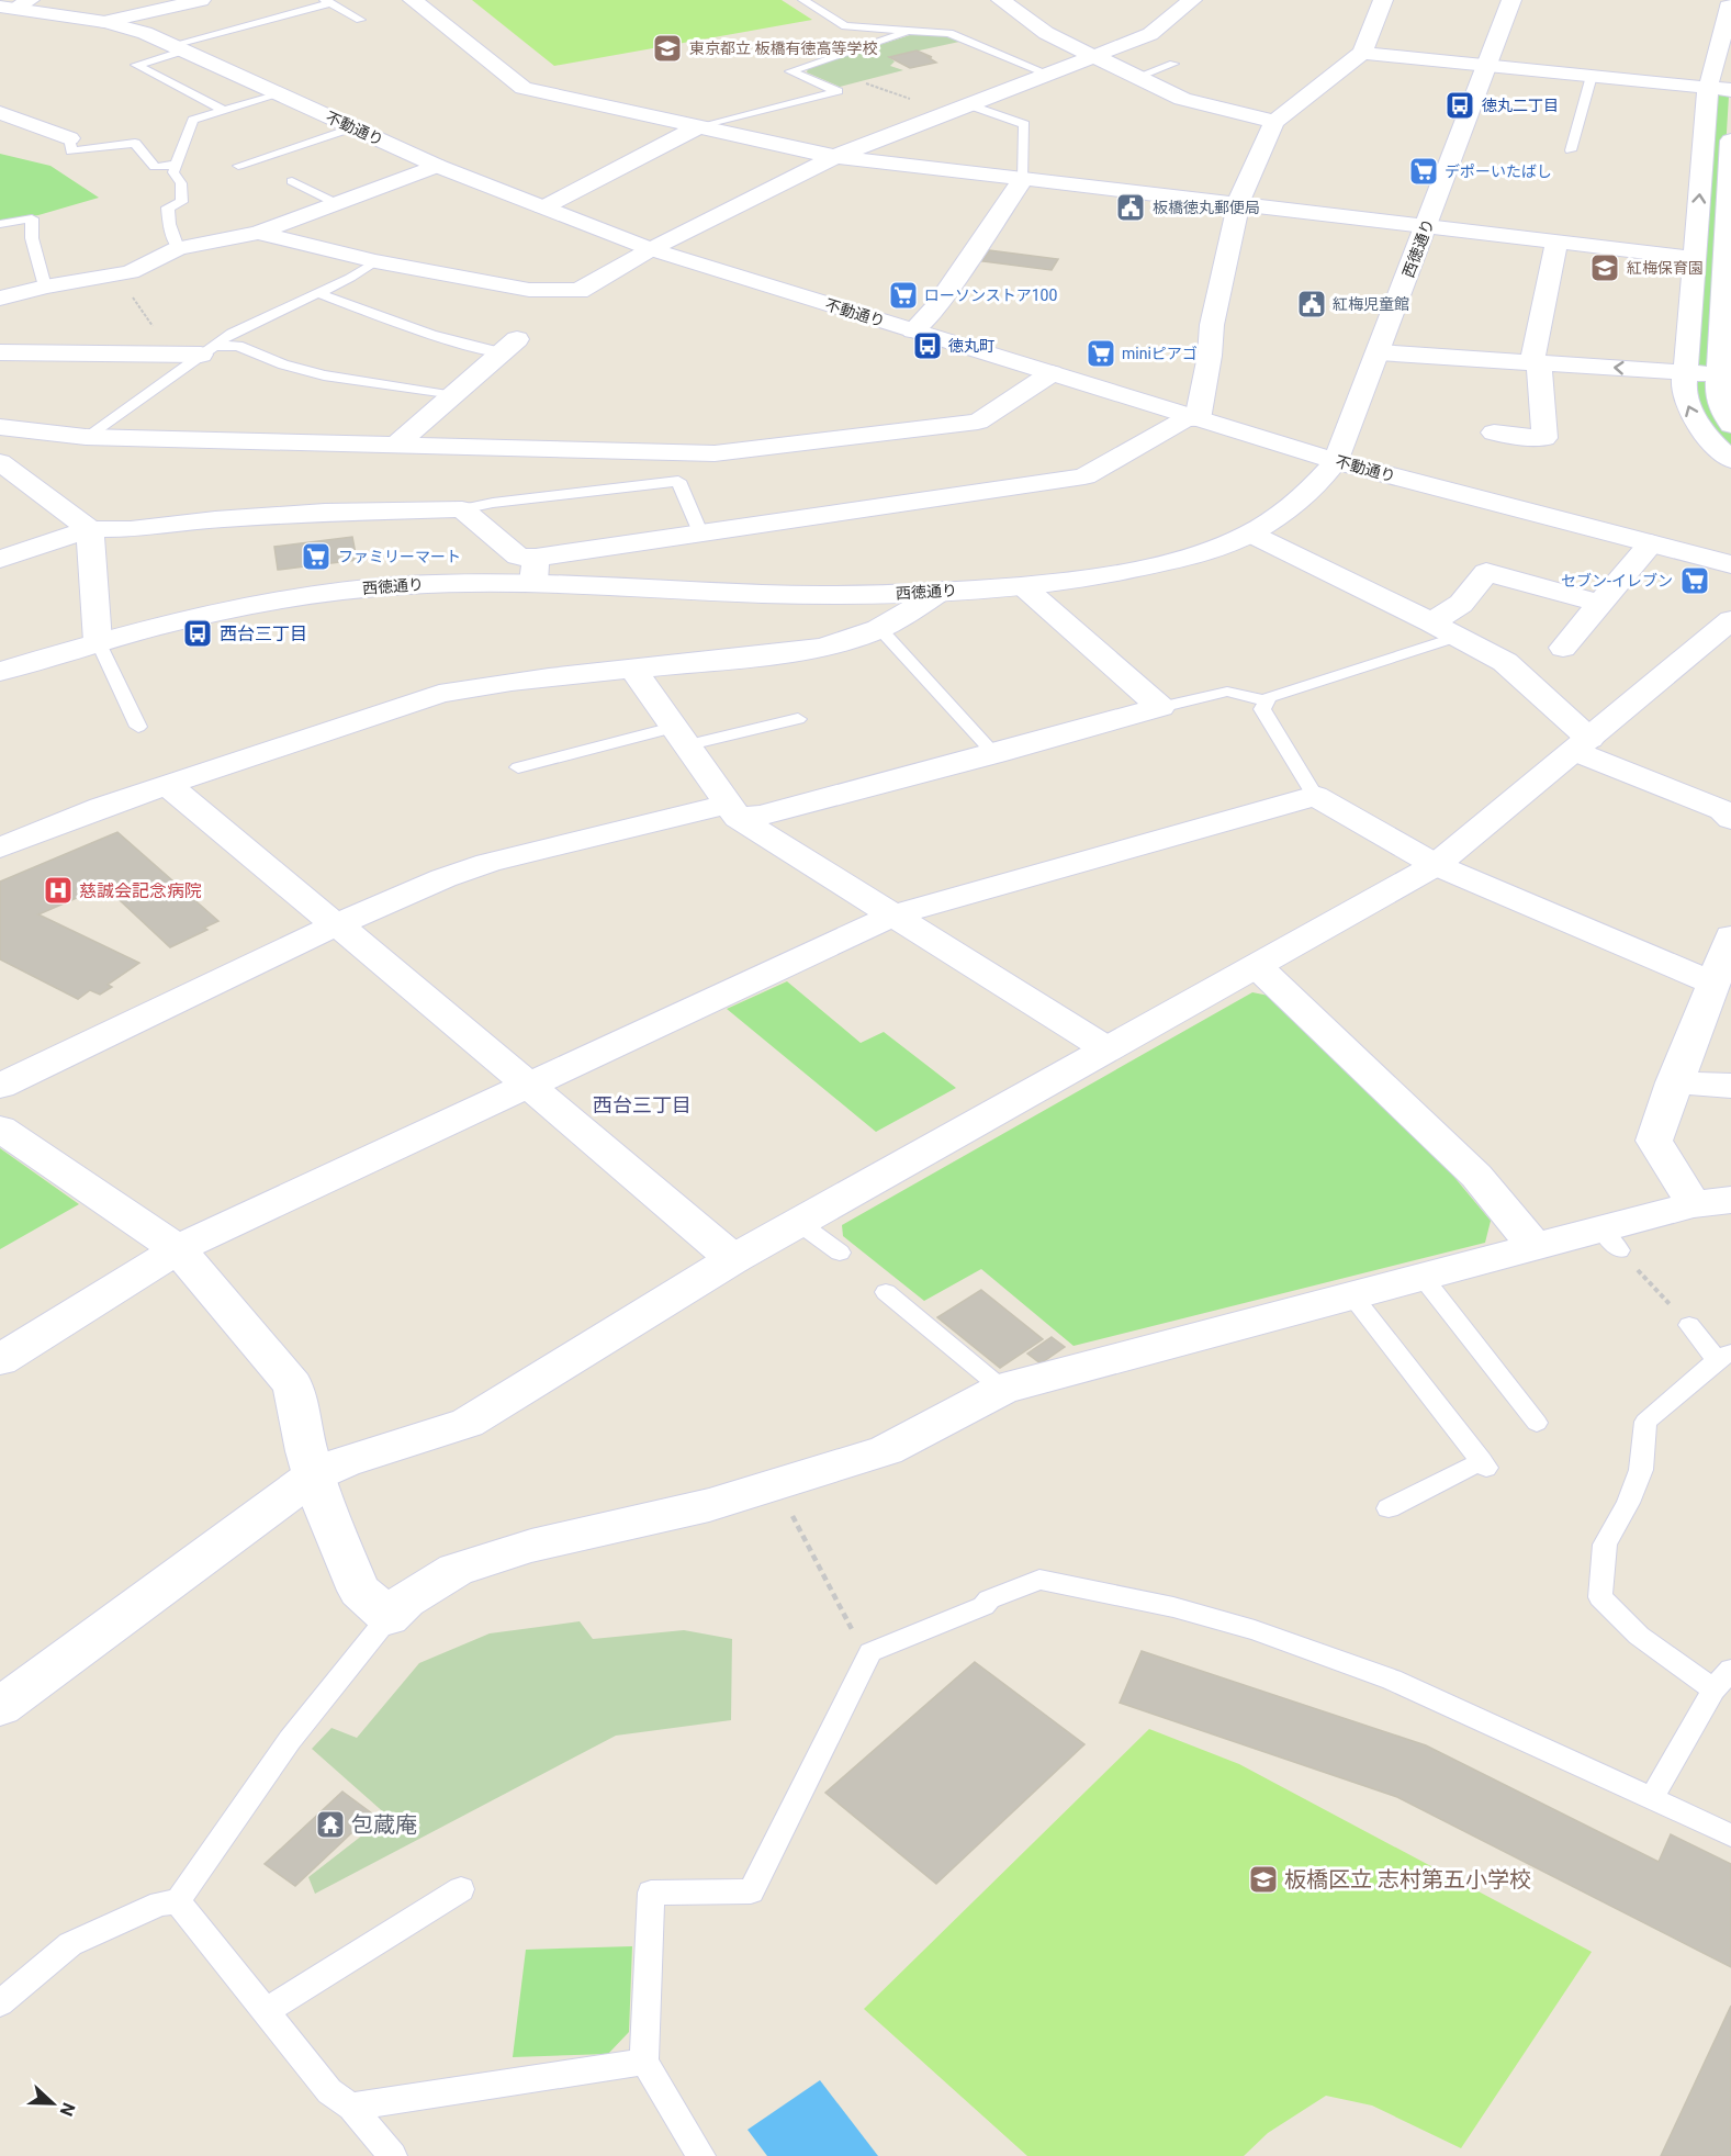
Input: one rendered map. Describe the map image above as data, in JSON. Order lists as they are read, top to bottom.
{
  "streets": {
    "street": ["不動通り", "西徳通り"]
  },
  "crossings": [
    ["不動通り", "西徳通り"]
  ],
  "districts": ["西台三丁目"],
  "places": {
    "school or university": ["東京都立 板橋有徳高等学校", "紅梅保育園", "板橋区立 志村第五小学校"],
    "bus stop": ["徳丸二丁目", "徳丸町", "西台三丁目"],
    "supermarket": [
      "デポーいたばし",
      "ローソンストア100",
      "miniピアゴ",
      "ファミリーマート",
      "セブン-イレブン"
    ],
    "public building": ["板橋徳丸郵便局", "紅梅児童館"],
    "hospital": ["慈誠会記念病院"],
    "temple": ["包蔵庵"]
  },
  "north": "right"
}
